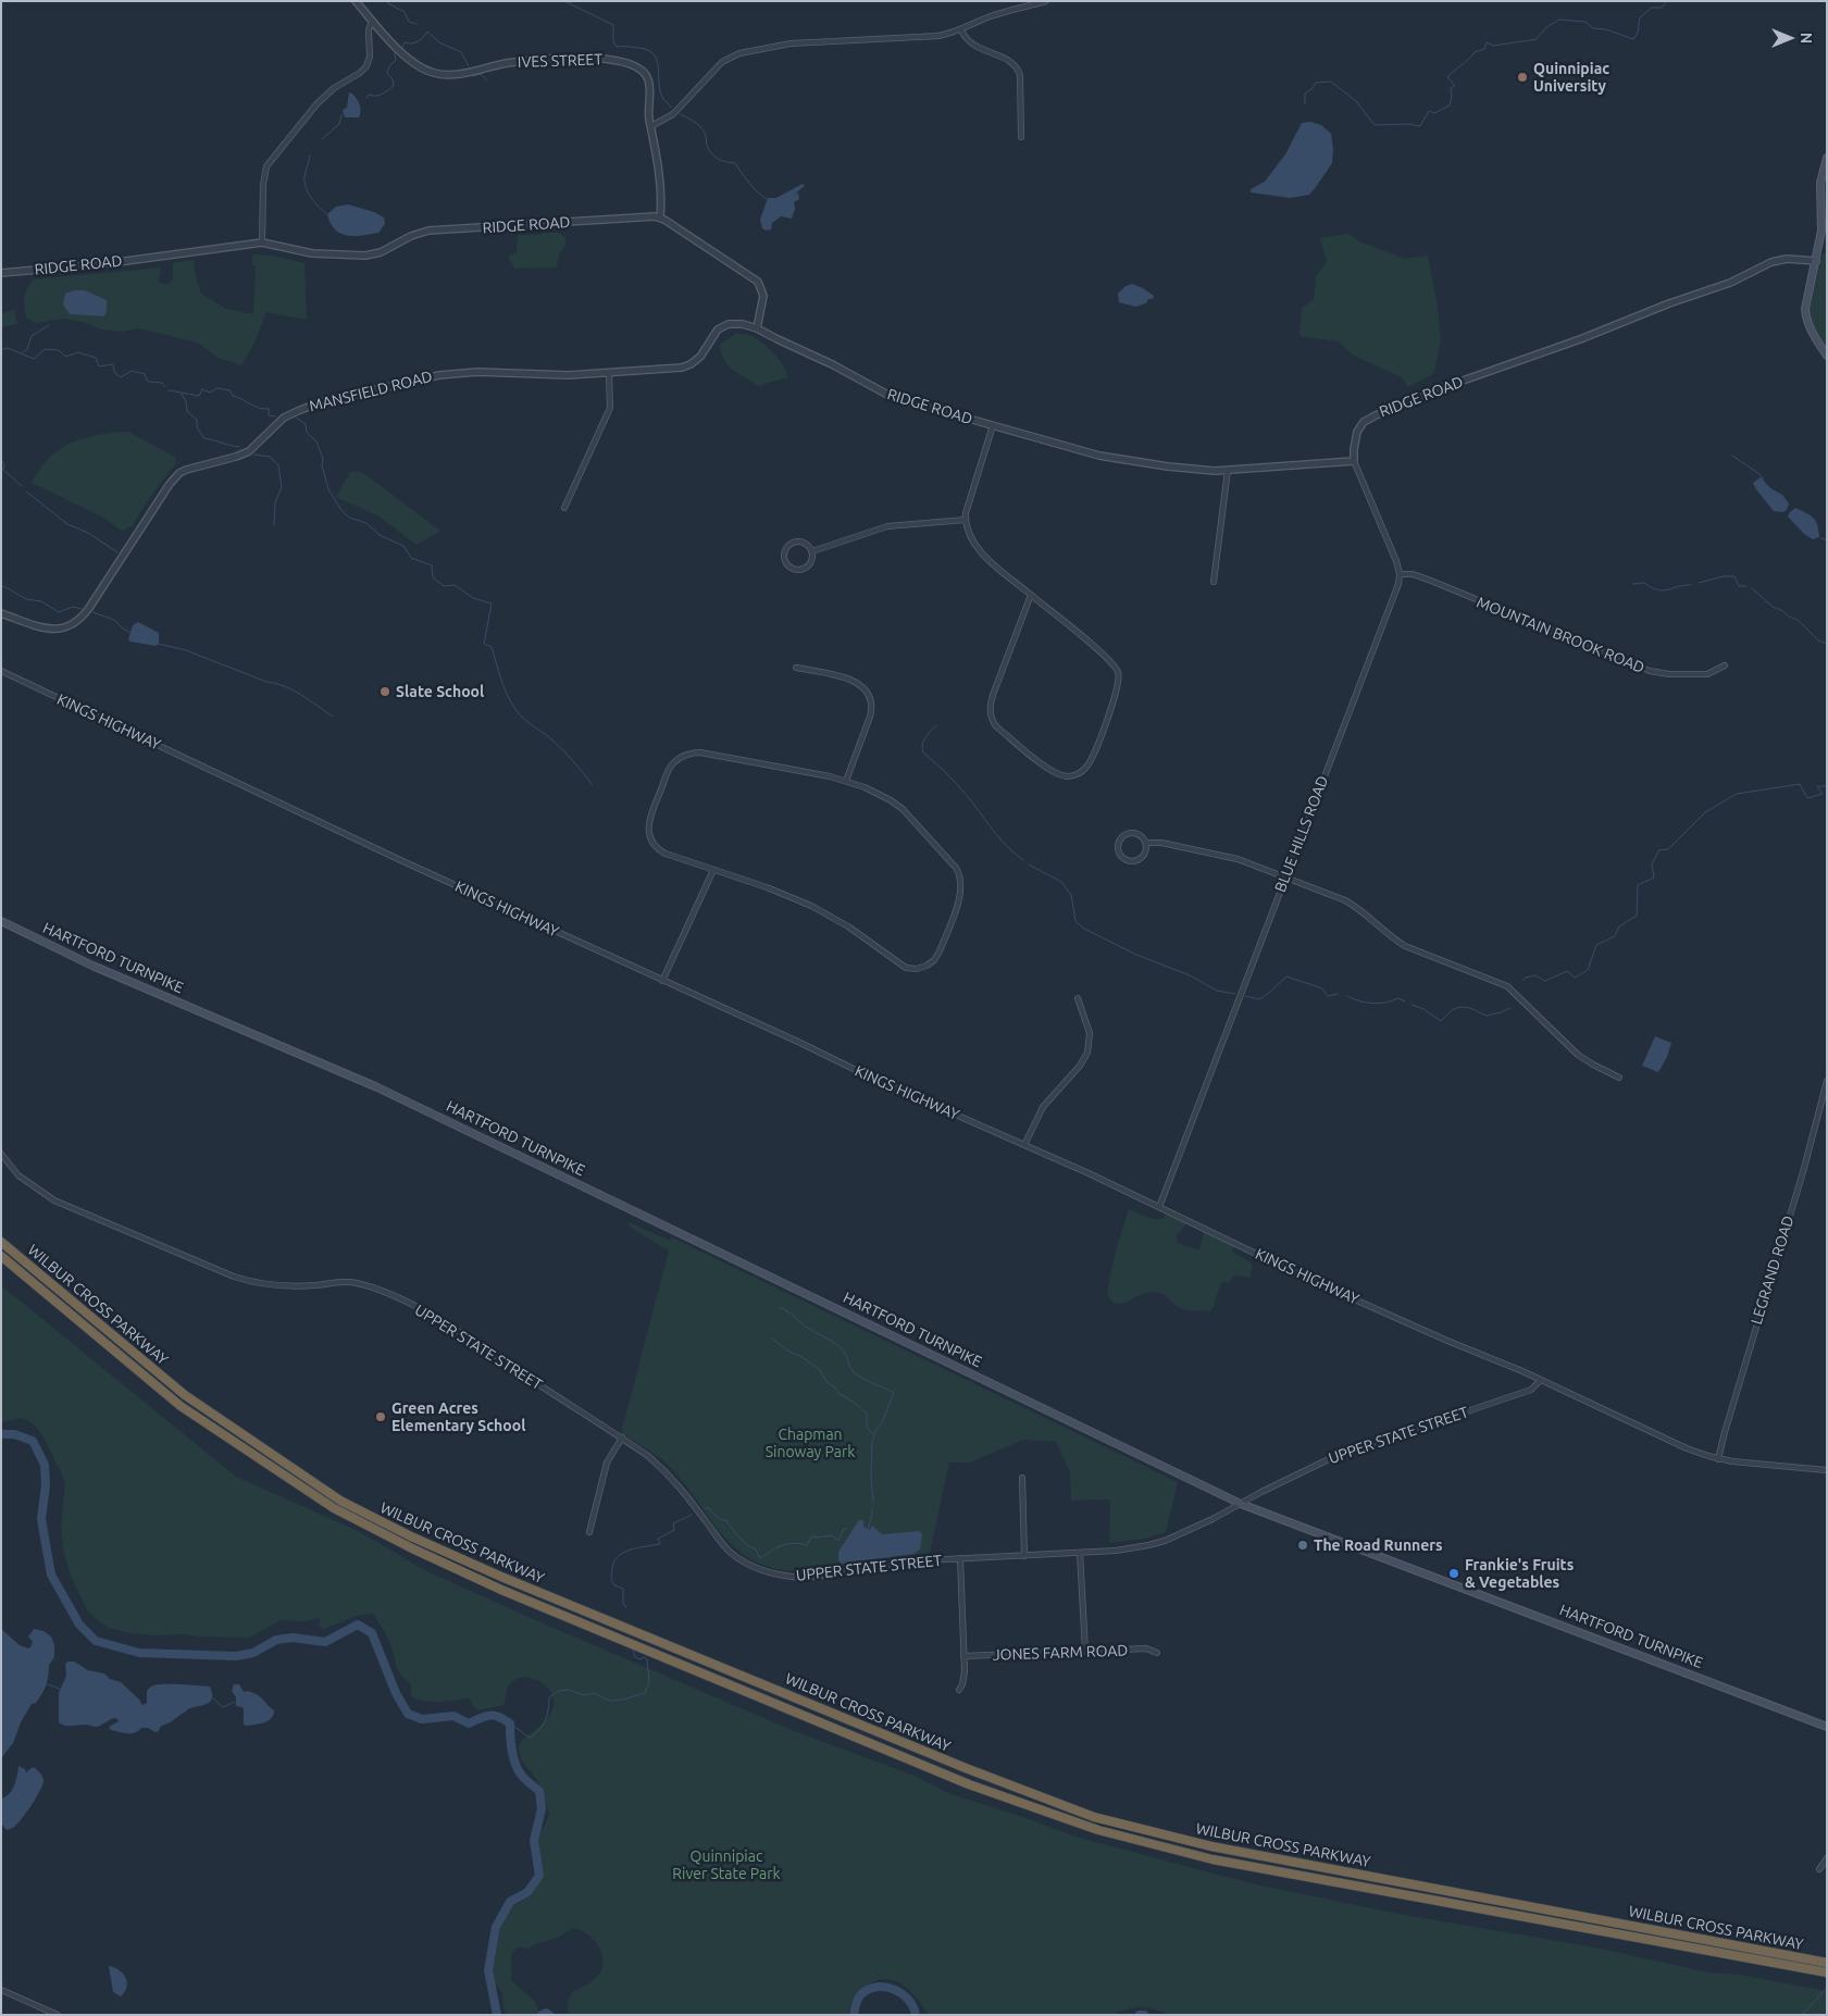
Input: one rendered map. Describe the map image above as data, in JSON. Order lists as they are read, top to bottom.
{
  "streets": {
    "highway": ["WILBUR CROSS PARKWAY"],
    "main road": ["HARTFORD TURNPIKE"],
    "street": [
      "IVES STREET",
      "RIDGE ROAD",
      "MANSFIELD ROAD",
      "MOUNTAIN BROOK ROAD",
      "KINGS HIGHWAY",
      "BLUE HILLS ROAD",
      "LEGRAND ROAD",
      "UPPER STATE STREET",
      "JONES FARM ROAD"
    ]
  },
  "crossings": [
    ["IVES STREET", "RIDGE ROAD"],
    ["RIDGE ROAD", "MANSFIELD ROAD"],
    ["MOUNTAIN BROOK ROAD", "BLUE HILLS ROAD"],
    ["KINGS HIGHWAY", "BLUE HILLS ROAD"],
    ["KINGS HIGHWAY", "LEGRAND ROAD"],
    ["KINGS HIGHWAY", "UPPER STATE STREET"],
    ["HARTFORD TURNPIKE", "UPPER STATE STREET"]
  ],
  "parks": ["Chapman Sinoway Park", "Quinnipiac River State Park"],
  "places": [
    "Quinnipiac University",
    "Slate School",
    "Green Acres Elementary School",
    "The Road Runners",
    "Frankie's Fruits & Vegetables"
  ],
  "north": "right"
}
